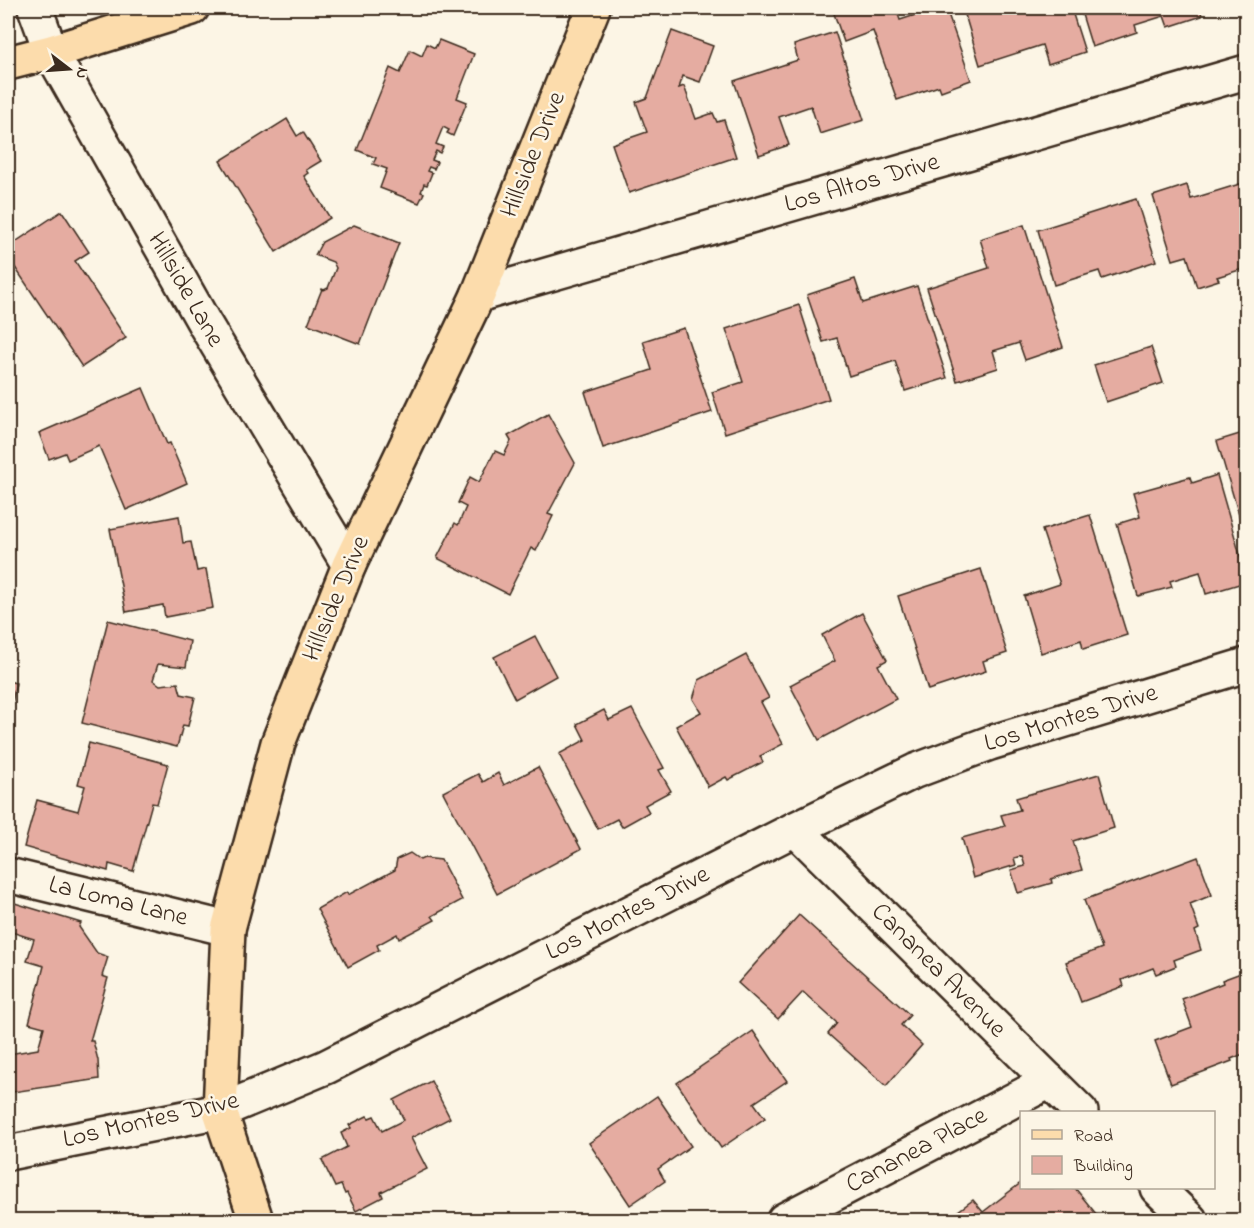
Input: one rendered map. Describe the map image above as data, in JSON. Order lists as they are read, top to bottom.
{
  "streets": {
    "main road": ["Hillside Drive"],
    "street": [
      "Los Altos Drive",
      "Hillside Lane",
      "Los Montes Drive",
      "La Loma Lane",
      "Cananea Avenue",
      "Cananea Place"
    ]
  },
  "crossings": [
    ["Hillside Drive", "Los Altos Drive"],
    ["Hillside Drive", "Hillside Lane"],
    ["Hillside Drive", "Los Montes Drive"],
    ["Hillside Drive", "La Loma Lane"],
    ["Los Montes Drive", "Cananea Avenue"],
    ["Cananea Avenue", "Cananea Place"]
  ],
  "legend": ["Road", "Building"],
  "north": "right"
}
